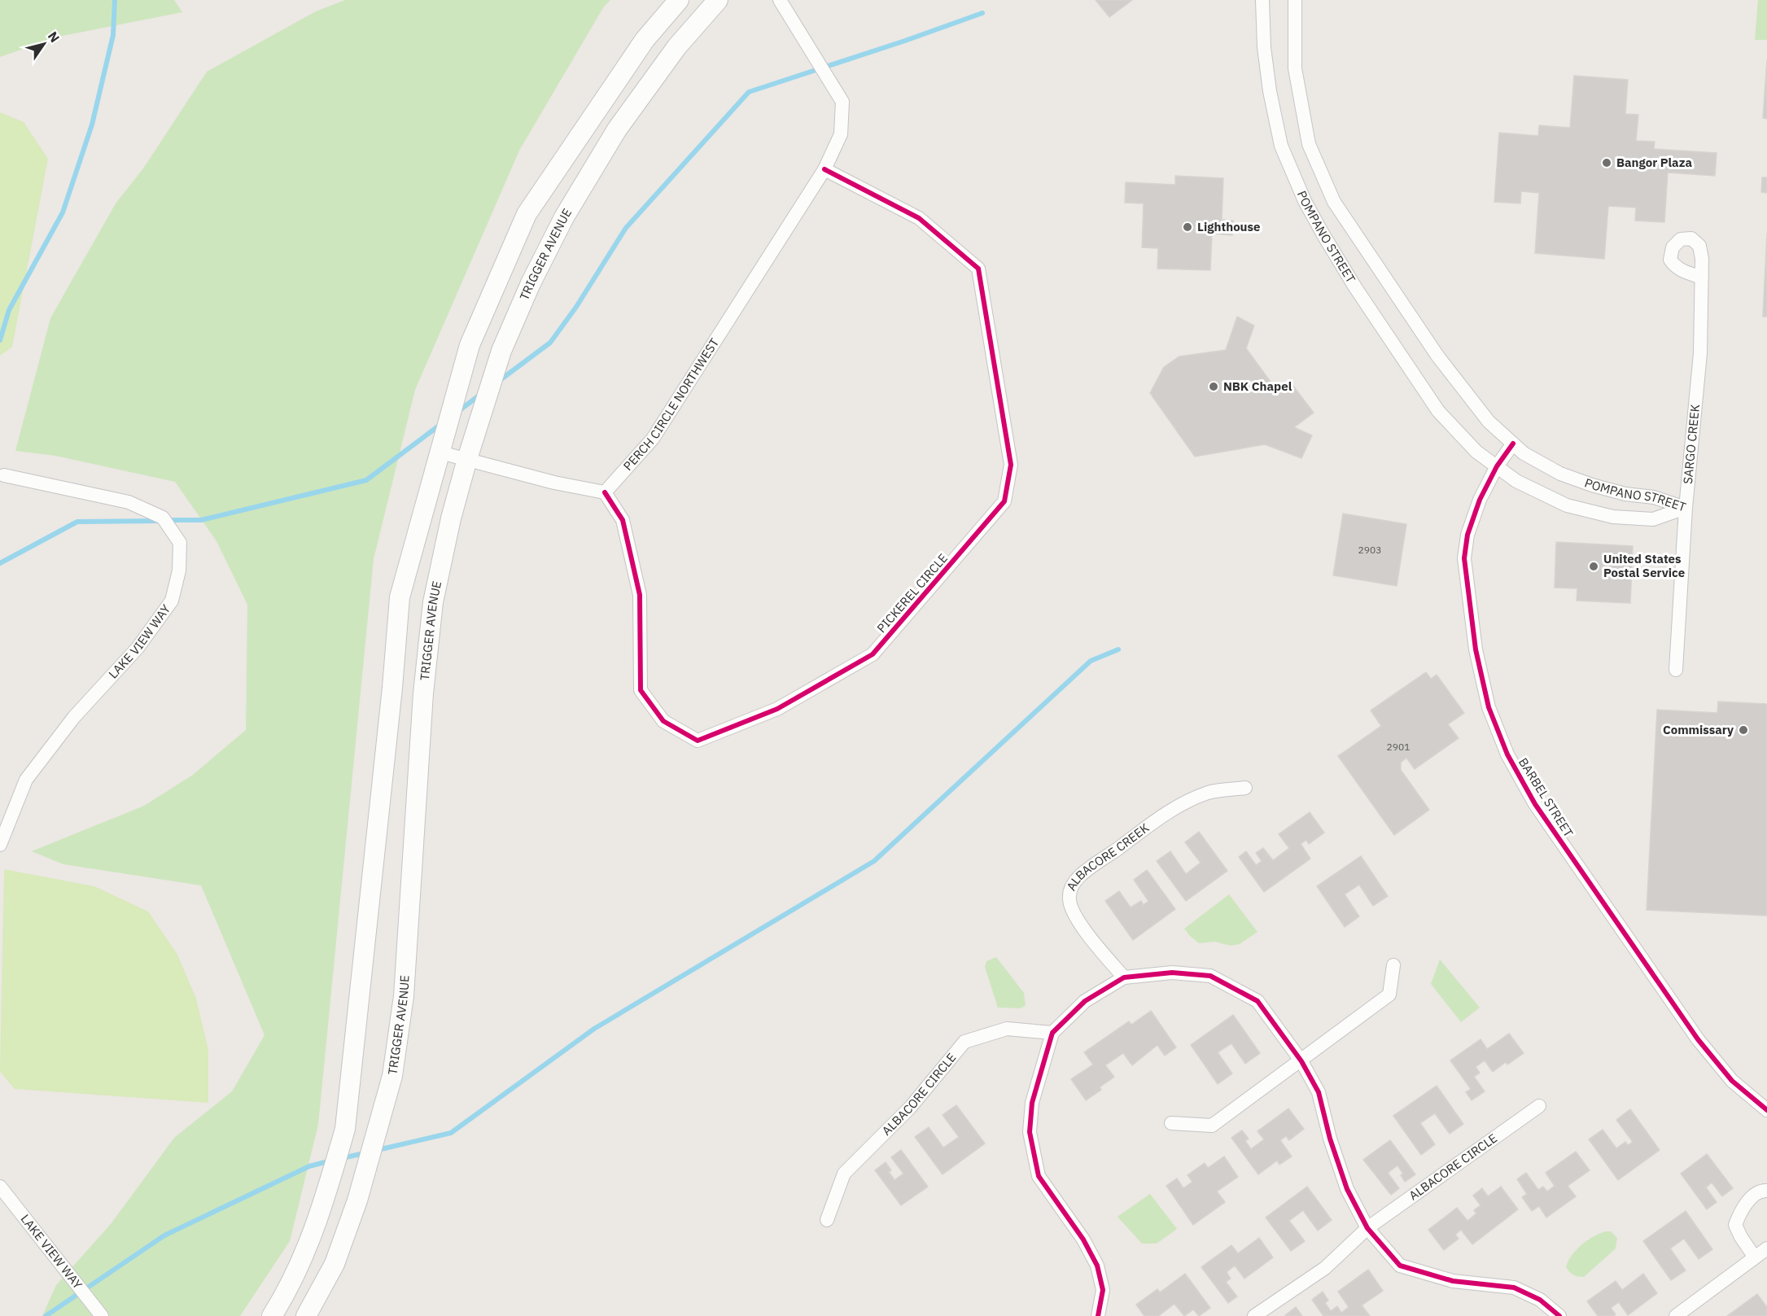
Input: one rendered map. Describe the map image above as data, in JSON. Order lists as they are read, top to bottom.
{
  "streets": {
    "main road": ["TRIGGER AVENUE"],
    "street": [
      "POMPANO STREET",
      "PERCH CIRCLE NORTHWEST",
      "SARGO CREEK",
      "PICKEREL CIRCLE",
      "LAKE VIEW WAY",
      "BARBEL STREET",
      "ALBACORE CREEK",
      "ALBACORE CIRCLE"
    ]
  },
  "crossings": [
    ["POMPANO STREET", "SARGO CREEK"],
    ["POMPANO STREET", "BARBEL STREET"],
    ["PERCH CIRCLE NORTHWEST", "PICKEREL CIRCLE"]
  ],
  "places": [
    "Bangor Plaza",
    "Lighthouse",
    "NBK Chapel",
    "United States Postal Service",
    "Commissary"
  ],
  "house_numbers": ["2903", "2901"],
  "north": "top right"
}
